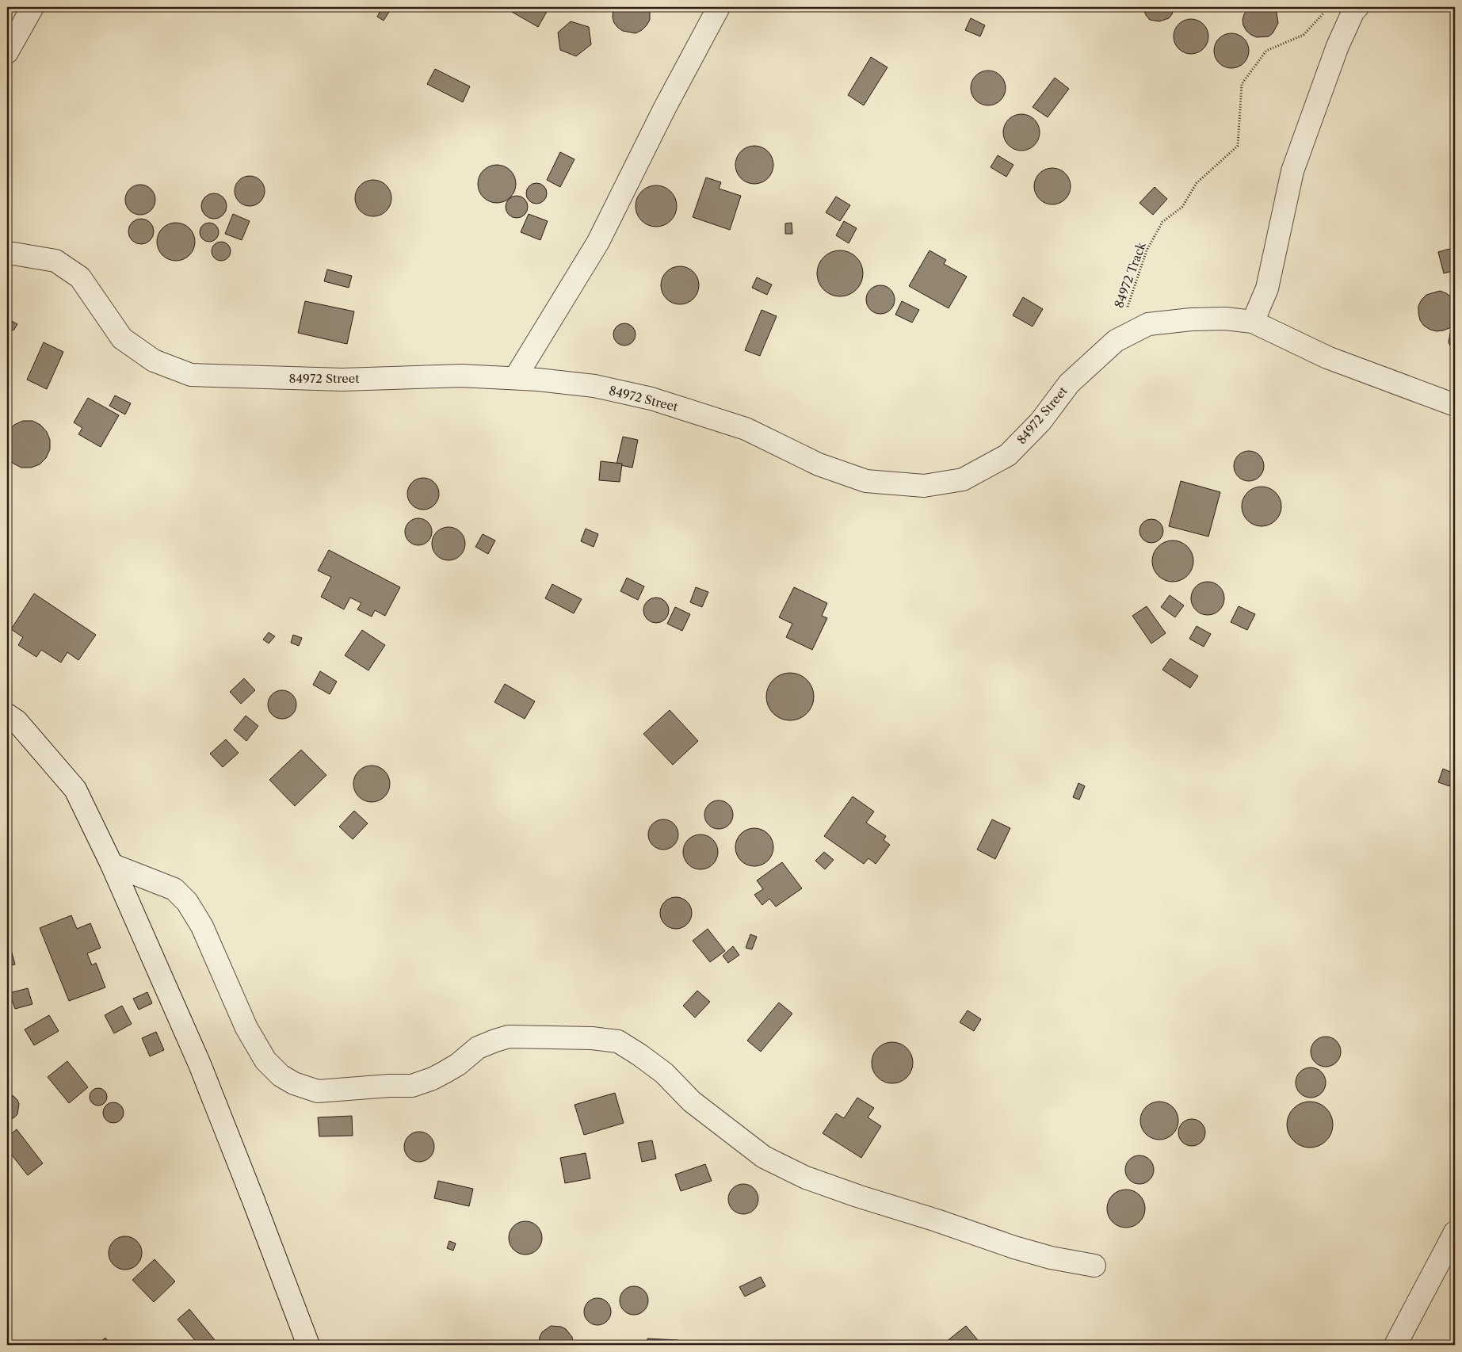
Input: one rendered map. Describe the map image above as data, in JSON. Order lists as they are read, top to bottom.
{
  "streets": {
    "street": ["84972 Street"],
    "path": ["84972 Track"]
  },
  "crossings": [
    ["84972 Track", "84972 Street"]
  ]
}
